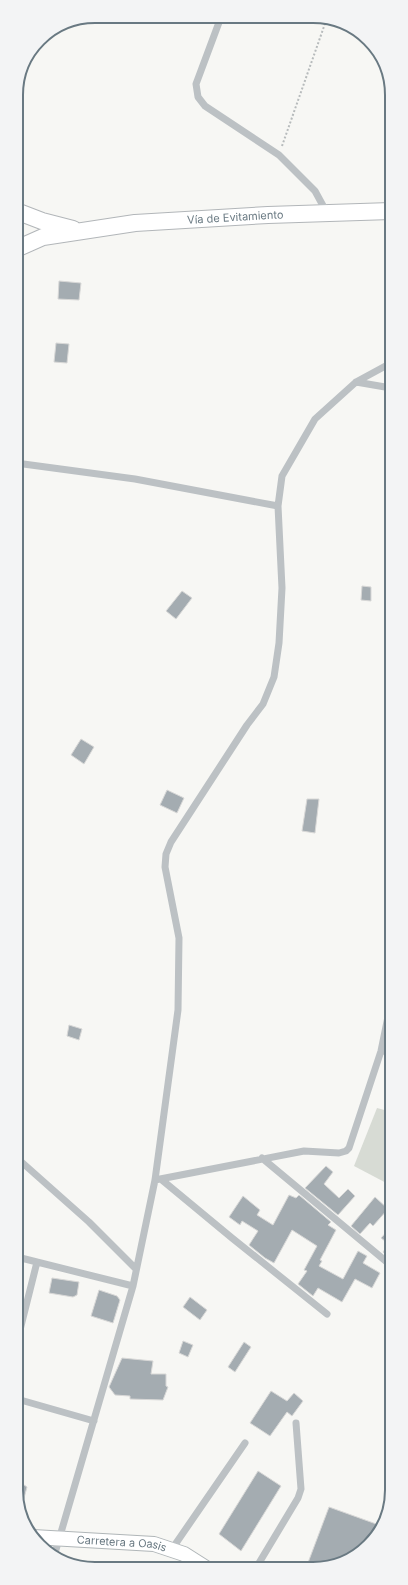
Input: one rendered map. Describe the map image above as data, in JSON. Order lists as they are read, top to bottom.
{
  "streets": {
    "highway": ["Vía de Evitamiento"],
    "main road": ["Carretera a Oasis"]
  }
}
